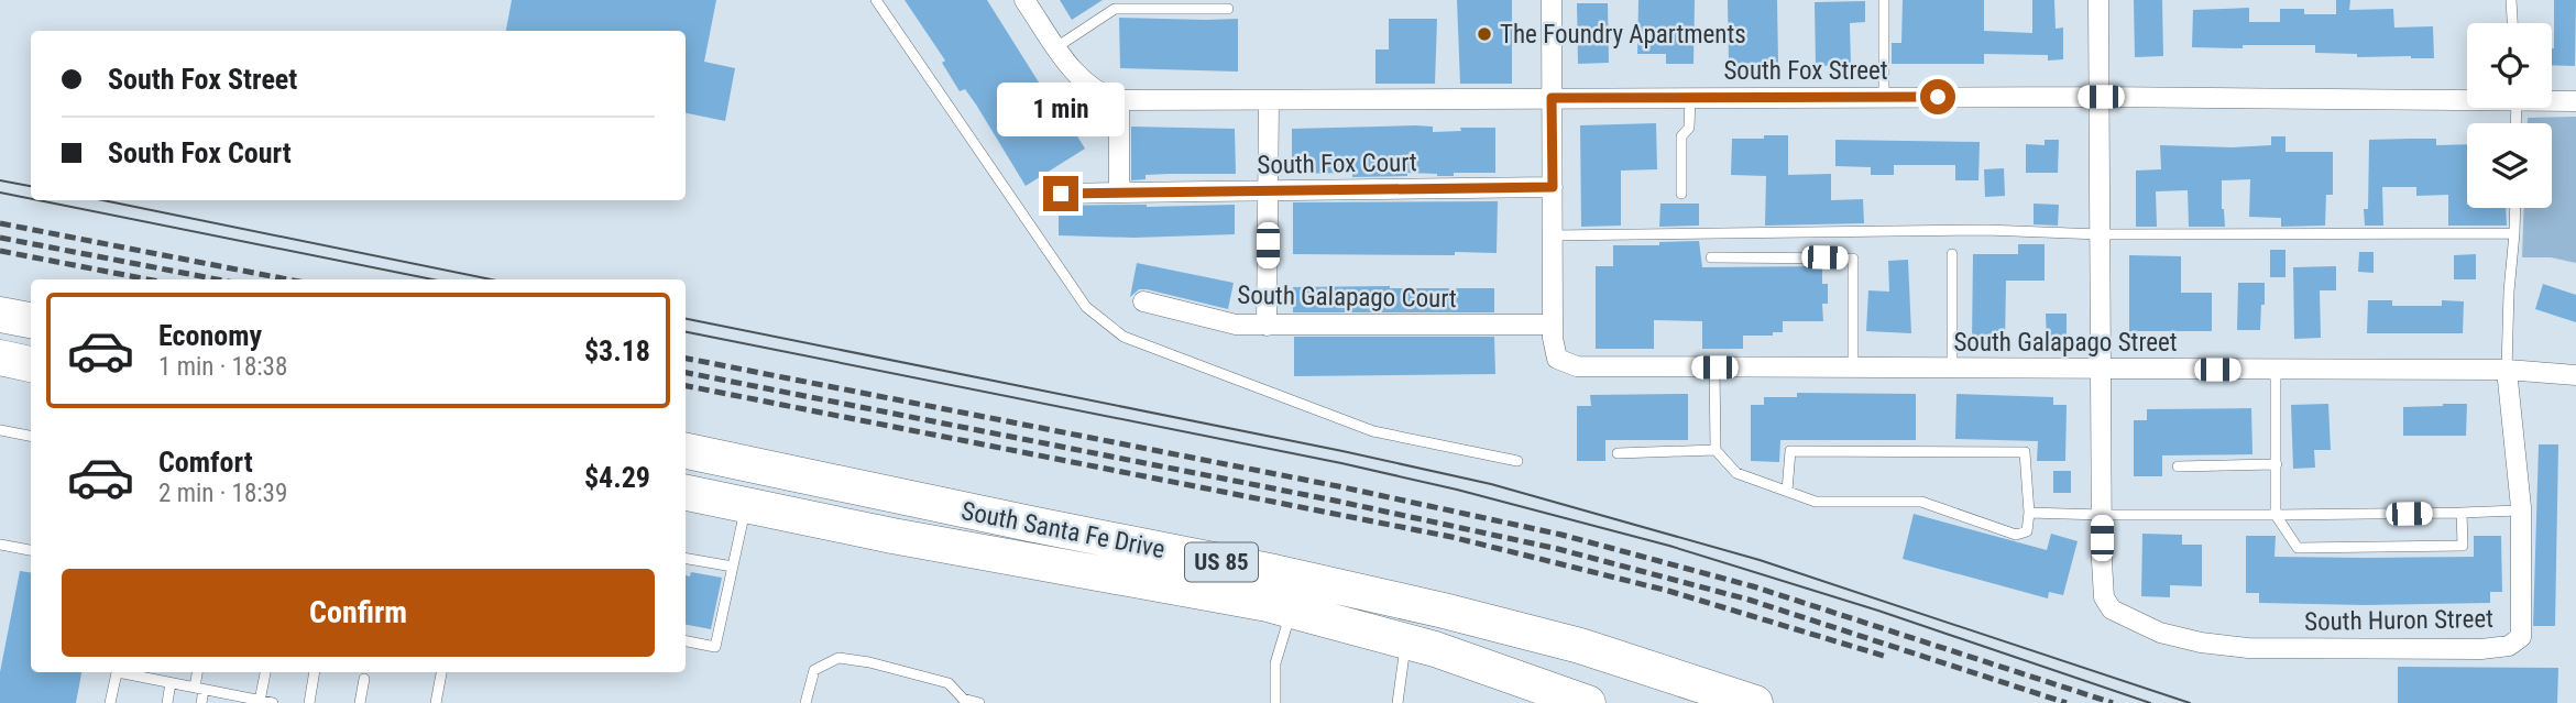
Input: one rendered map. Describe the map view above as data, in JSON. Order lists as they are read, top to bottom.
{
  "streets": {
    "highway": ["South Santa Fe Drive", "US 85"],
    "street": [
      "South Fox Street",
      "South Fox Court",
      "South Galapago Court",
      "South Galapago Street",
      "South Huron Street"
    ]
  },
  "crossings": [
    ["South Galapago Court", "South Galapago Street"],
    ["South Galapago Street", "South Huron Street"]
  ],
  "places": ["The Foundry Apartments"],
  "page": {
    "banner": ["South Fox Street", "South Fox Court"],
    "bubble": "1 min",
    "list": [
      {
        "name": "Economy",
        "note": "1 min · 18:38",
        "value": "$3.18"
      },
      {
        "name": "Comfort",
        "note": "2 min · 18:39",
        "value": "$4.29"
      }
    ],
    "buttons": "Confirm"
  }
}
